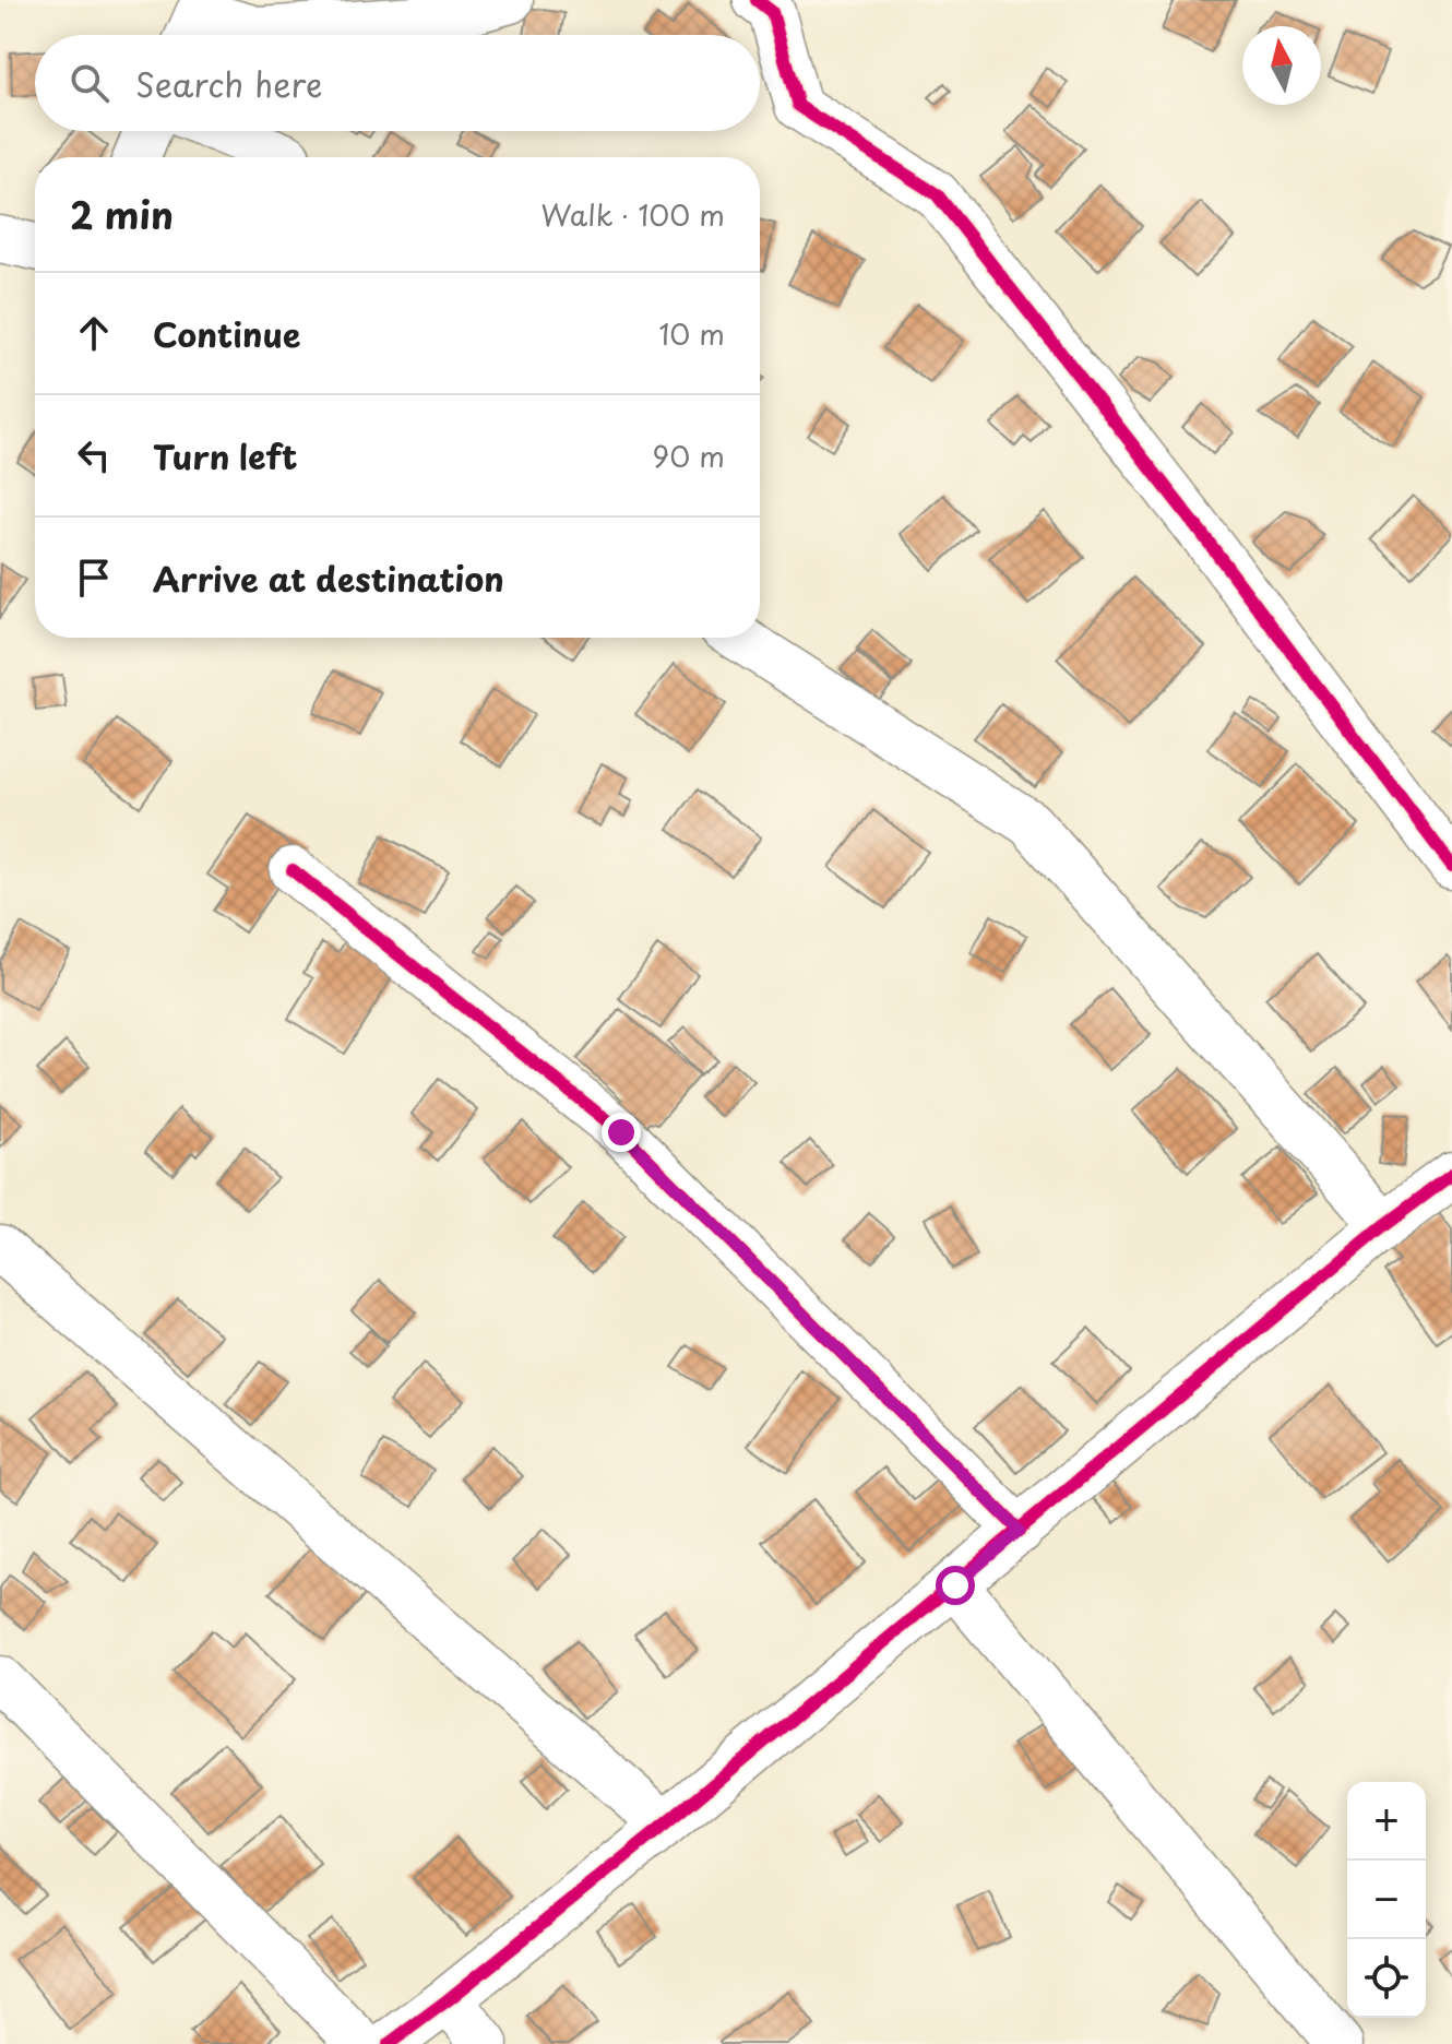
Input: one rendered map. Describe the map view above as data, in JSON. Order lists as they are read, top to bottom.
{
  "north": "top",
  "page": {
    "search": "Search here",
    "heading": ["2 min", "Walk · 100 m"],
    "list": [
      ["Continue", "10 m"],
      ["Turn left", "90 m"],
      "Arrive at destination"
    ],
    "map_buttons": ["+", "−"]
  }
}
